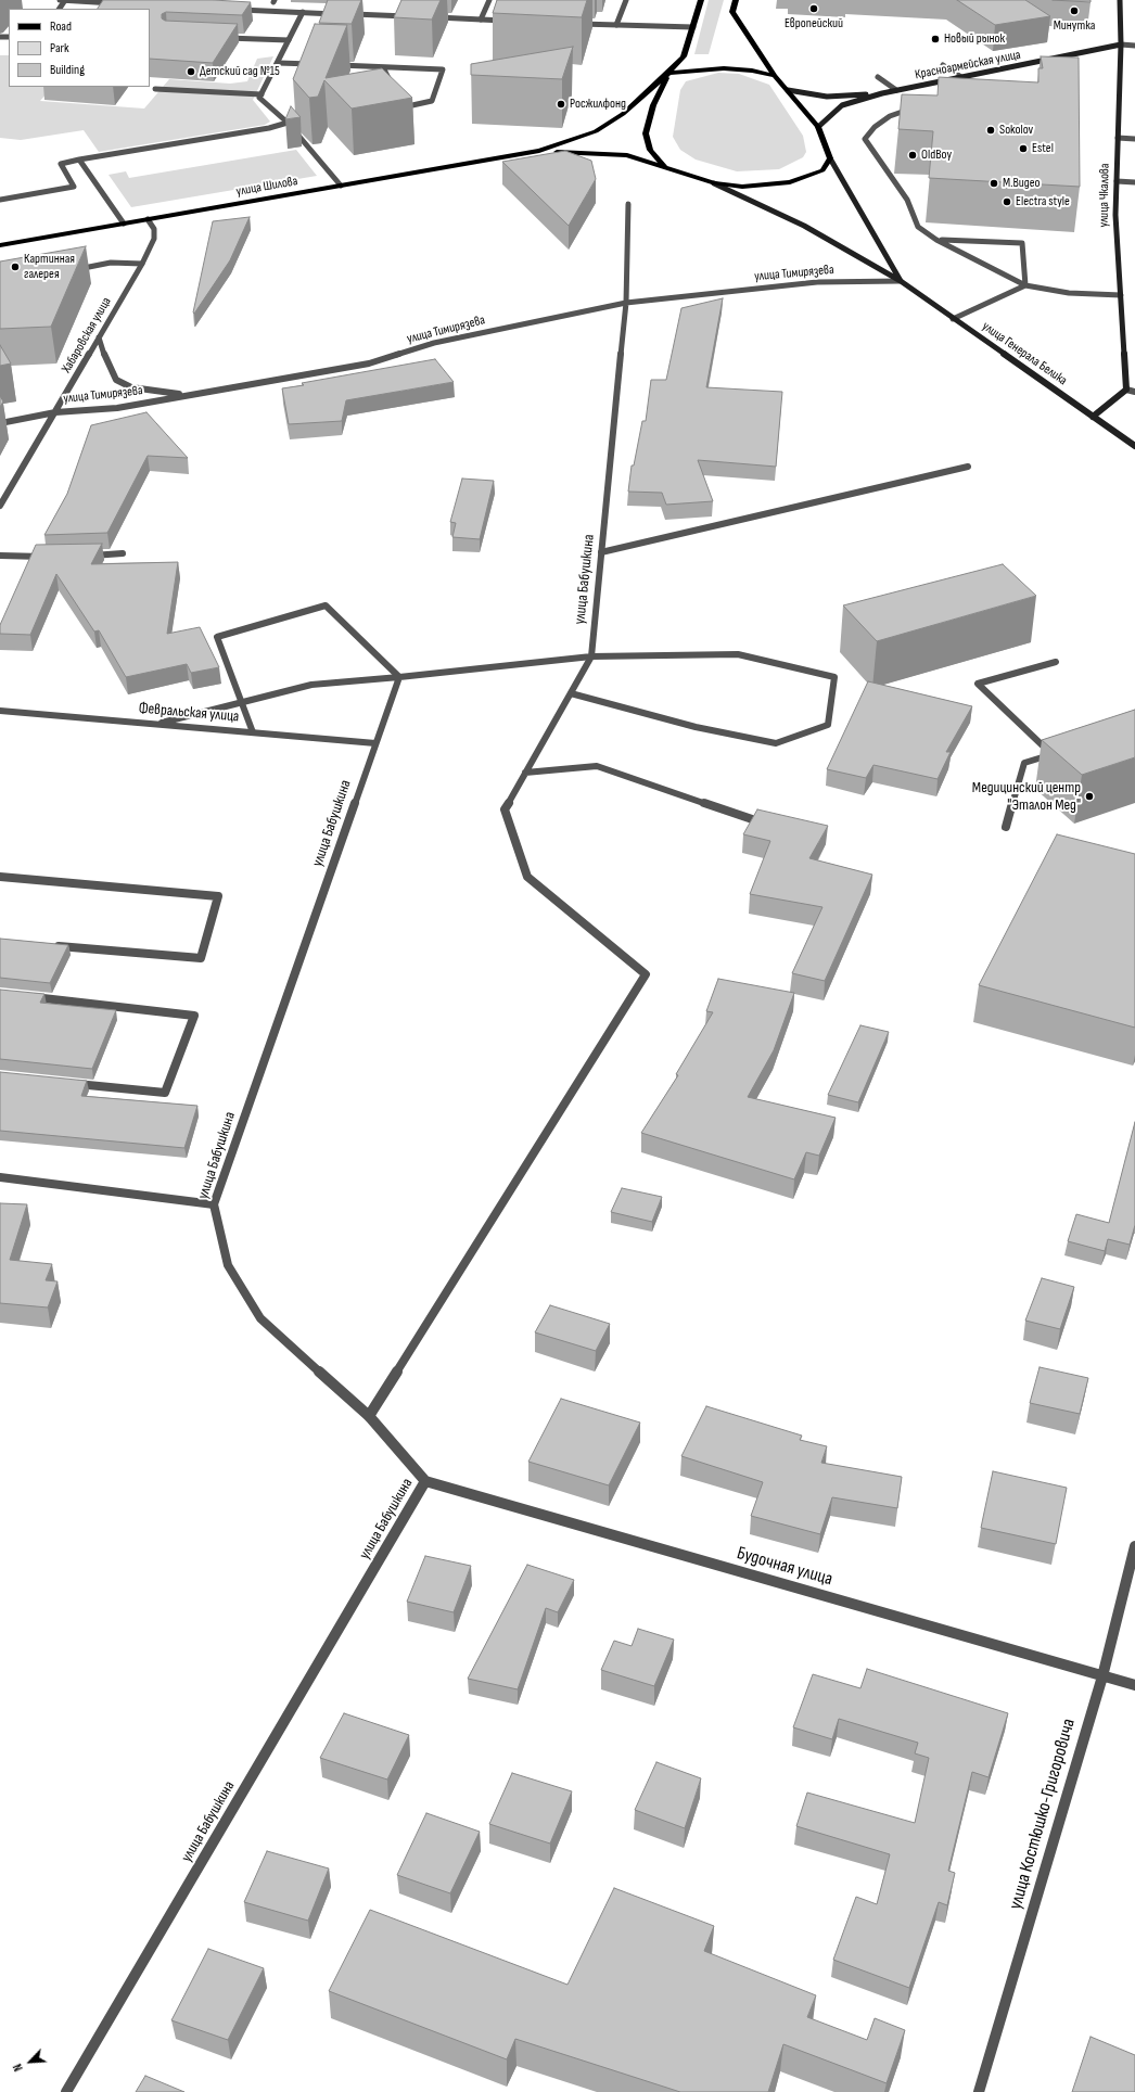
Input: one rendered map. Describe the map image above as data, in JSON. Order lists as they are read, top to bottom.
{
  "streets": {
    "main road": [
      "Красноармейская улица",
      "улица Шилова",
      "улица Чкалова",
      "улица Генерала Белика"
    ],
    "street": [
      "улица Тимирязева",
      "Хабаровская улица",
      "улица Бабушкина",
      "Февральская улица",
      "Будочная улица",
      "улица Костюшко-Григоровича"
    ]
  },
  "crossings": [
    ["Красноармейская улица", "улица Чкалова"],
    ["улица Шилова", "Хабаровская улица"],
    ["улица Тимирязева", "Хабаровская улица"],
    ["улица Тимирязева", "улица Генерала Белика"],
    ["улица Тимирязева", "улица Бабушкина"],
    ["улица Бабушкина", "Февральская улица"],
    ["улица Бабушкина", "Будочная улица"],
    ["Будочная улица", "улица Костюшко-Григоровича"]
  ],
  "places": [
    "Европейский",
    "Минутка",
    "Новый рынок",
    "Детский сад №15",
    "Росжилфонд",
    "Sokolov",
    "Estel",
    "OldBoy",
    "М.Видео",
    "Electra style",
    "Картинная галерея",
    "Медицинский центр \"Эталон Мед\""
  ],
  "legend": ["Road", "Park", "Building"],
  "north": "bottom left"
}
